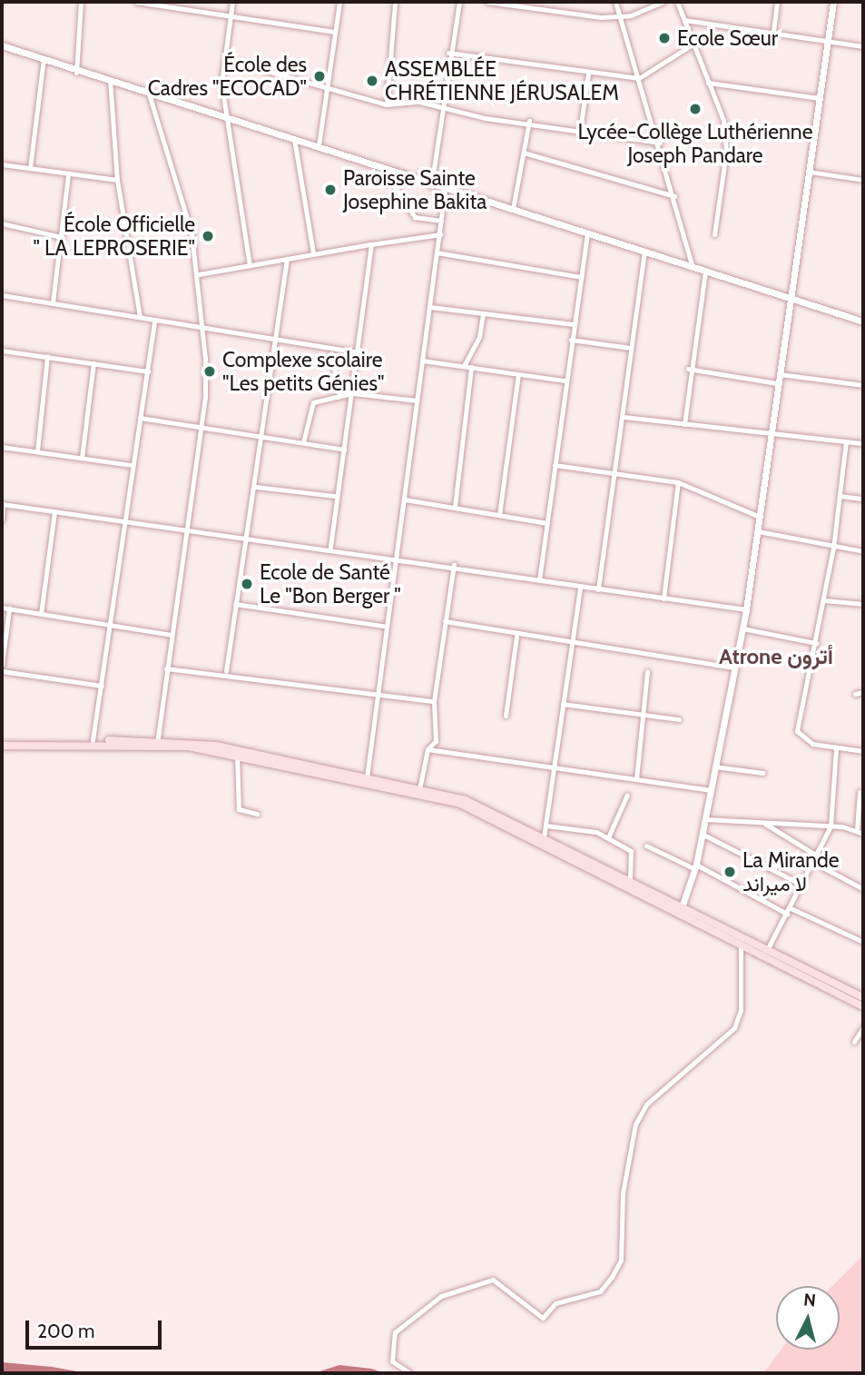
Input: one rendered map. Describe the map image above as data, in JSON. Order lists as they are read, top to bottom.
{
  "districts": ["Atrone أترون"],
  "places": [
    "Ecole Sœur",
    "École des Cadres \"ECOCAD\"",
    "ASSEMBLÉE CHRÉTIENNE JÉRUSALEM",
    "Lycée-Collège Luthérienne Joseph Pandare",
    "Paroisse Sainte Josephine Bakita",
    "École Officielle \" LA LEPROSERIE\"",
    "Complexe scolaire \"Les petits Génies\"",
    "Ecole de Santé Le \"Bon Berger \"",
    "La Mirande لا ميراند"
  ],
  "scale_bar": "200 m",
  "north": "top"
}
